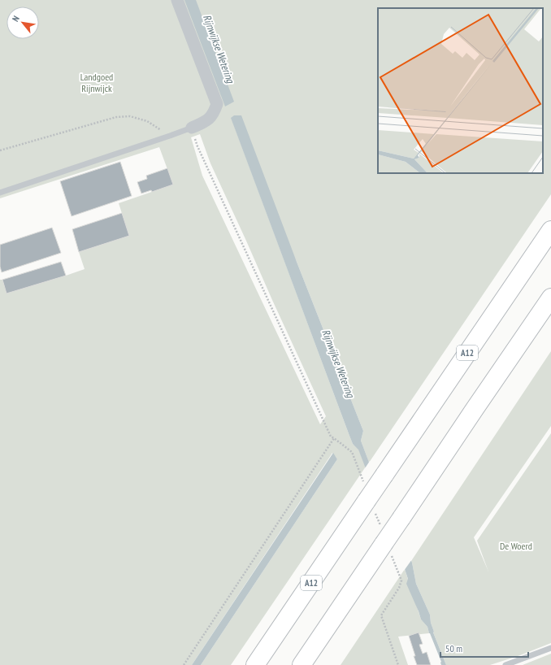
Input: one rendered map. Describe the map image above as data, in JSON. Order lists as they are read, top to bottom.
{
  "streets": {
    "highway": ["A12"]
  },
  "water": ["Rijnwijkse Wetering"],
  "parks": ["Landgoed Rijnwijck", "De Woerd"],
  "scale_bar": "50 m",
  "north": "top left"
}
